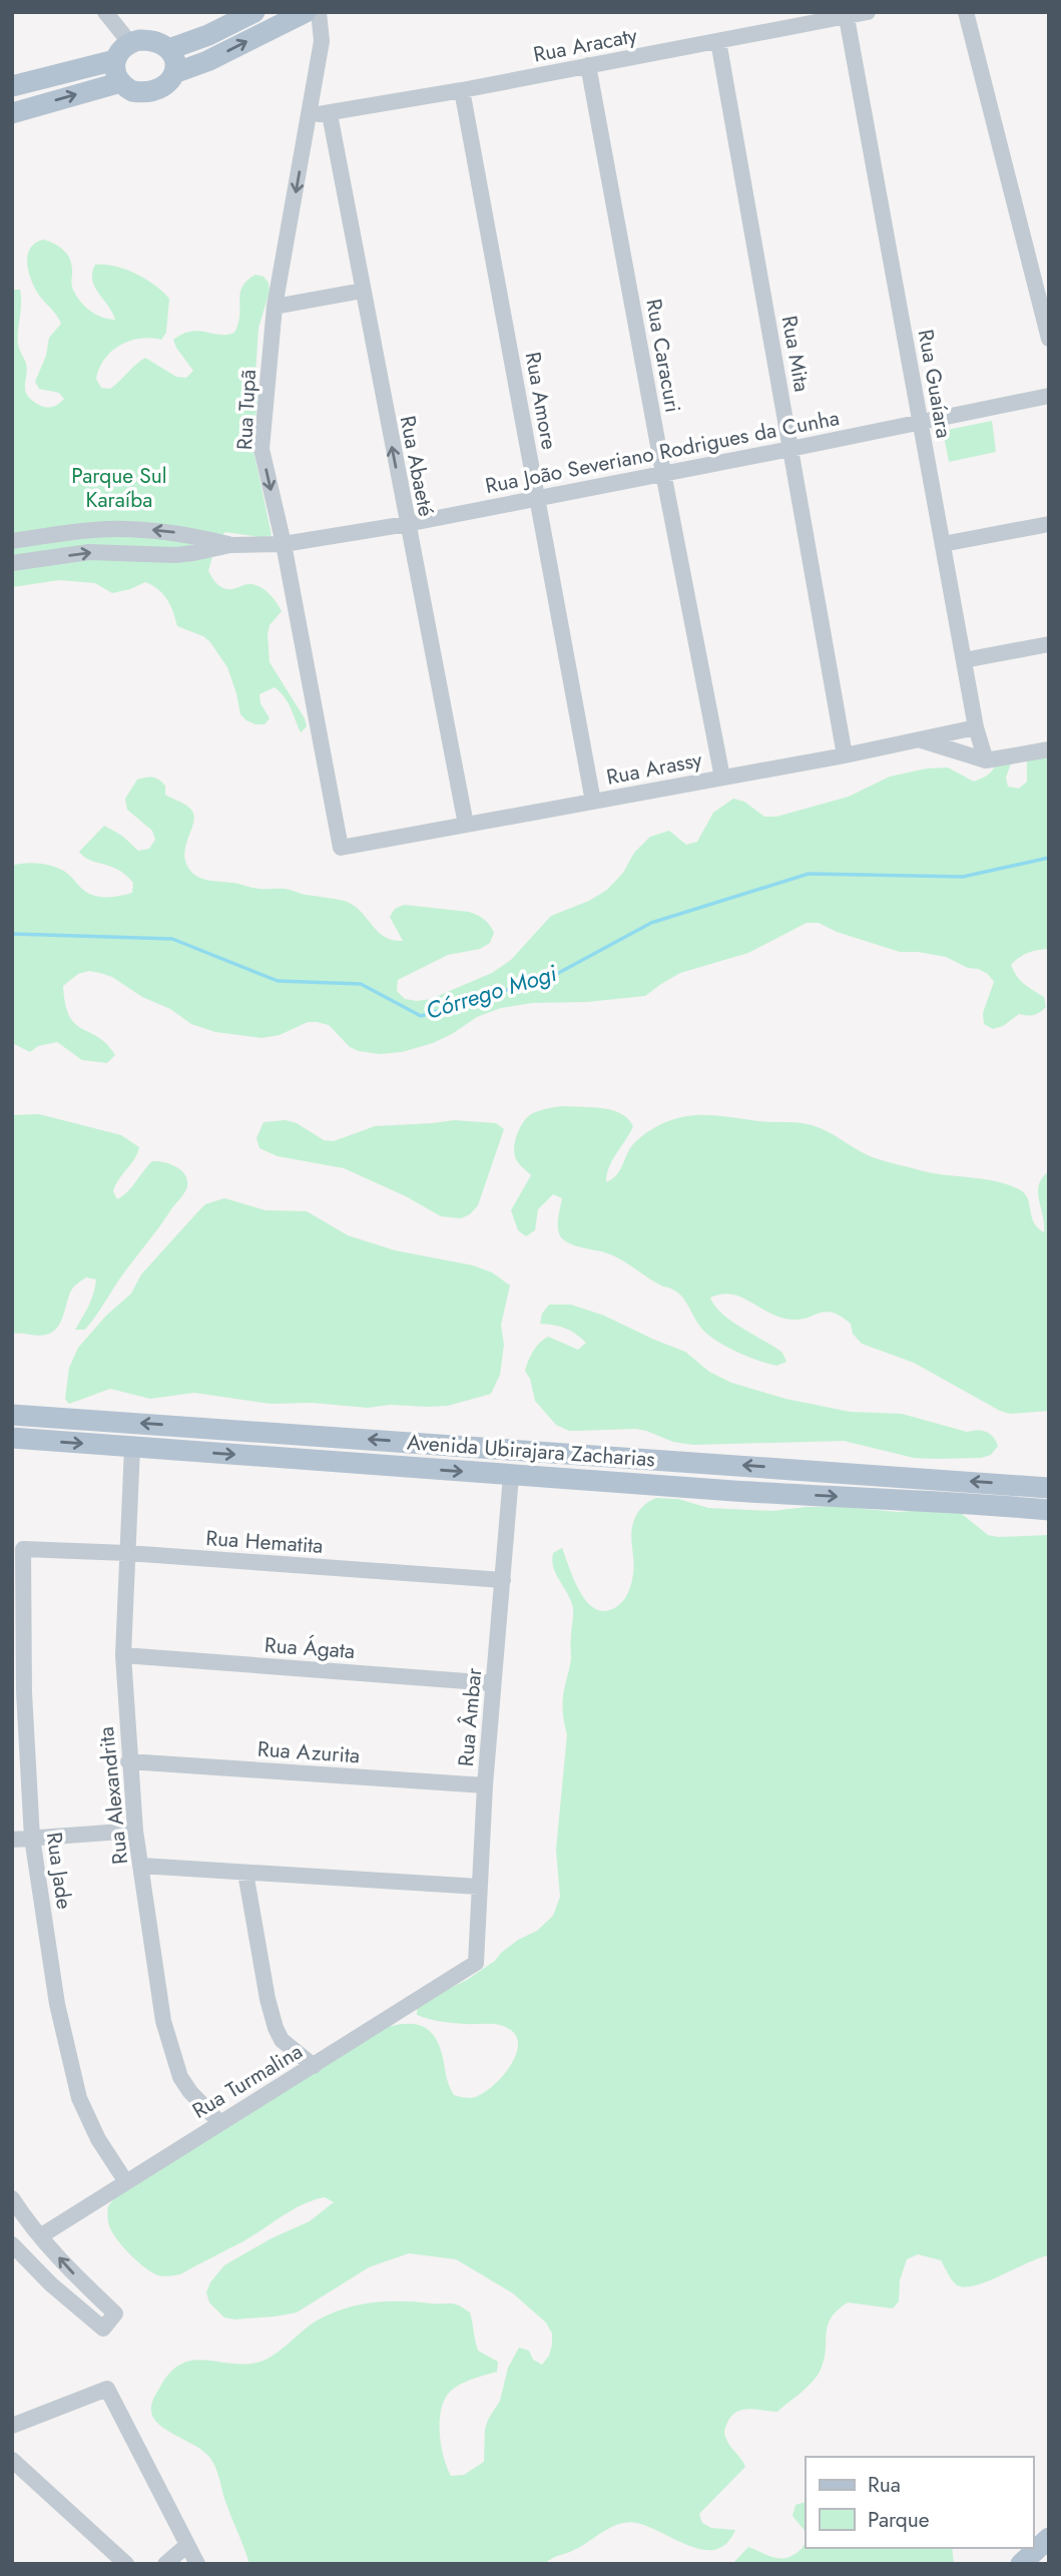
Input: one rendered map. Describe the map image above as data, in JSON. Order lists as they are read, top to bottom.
{
  "streets": {
    "main road": ["Avenida Ubirajara Zacharias"],
    "street": [
      "Rua Aracaty",
      "Rua Mita",
      "Rua Caracuri",
      "Rua Guaíara",
      "Rua Amore",
      "Rua Tupã",
      "Rua João Severiano Rodrigues da Cunha",
      "Rua Abaeté",
      "Rua Arassy",
      "Rua Hematita",
      "Rua Ágata",
      "Rua Âmbar",
      "Rua Azurita",
      "Rua Alexandrita",
      "Rua Jade",
      "Rua Turmalina"
    ]
  },
  "crossings": [
    ["Rua Aracaty", "Rua Mita"],
    ["Rua Aracaty", "Rua Caracuri"],
    ["Rua Aracaty", "Rua Guaíara"],
    ["Rua Aracaty", "Rua Amore"],
    ["Rua Aracaty", "Rua Tupã"],
    ["Rua Aracaty", "Rua Abaeté"],
    ["Rua Mita", "Rua João Severiano Rodrigues da Cunha"],
    ["Rua Mita", "Rua Arassy"],
    ["Rua Caracuri", "Rua João Severiano Rodrigues da Cunha"],
    ["Rua Caracuri", "Rua Arassy"],
    ["Rua Guaíara", "Rua João Severiano Rodrigues da Cunha"],
    ["Rua Guaíara", "Rua Arassy"],
    ["Rua Amore", "Rua João Severiano Rodrigues da Cunha"],
    ["Rua Amore", "Rua Arassy"],
    ["Rua Tupã", "Rua João Severiano Rodrigues da Cunha"],
    ["Rua Tupã", "Rua Arassy"],
    ["Rua João Severiano Rodrigues da Cunha", "Rua Abaeté"],
    ["Rua Abaeté", "Rua Arassy"],
    ["Avenida Ubirajara Zacharias", "Rua Âmbar"],
    ["Avenida Ubirajara Zacharias", "Rua Alexandrita"],
    ["Rua Hematita", "Rua Âmbar"],
    ["Rua Hematita", "Rua Alexandrita"],
    ["Rua Hematita", "Rua Jade"],
    ["Rua Ágata", "Rua Âmbar"],
    ["Rua Ágata", "Rua Alexandrita"],
    ["Rua Âmbar", "Rua Azurita"],
    ["Rua Âmbar", "Rua Turmalina"],
    ["Rua Azurita", "Rua Alexandrita"],
    ["Rua Alexandrita", "Rua Turmalina"],
    ["Rua Jade", "Rua Turmalina"]
  ],
  "one_way": ["Rua Tupã"],
  "water": ["Córrego Mogi"],
  "parks": ["Parque Sul Karaíba"],
  "legend": ["Rua", "Parque"]
}
